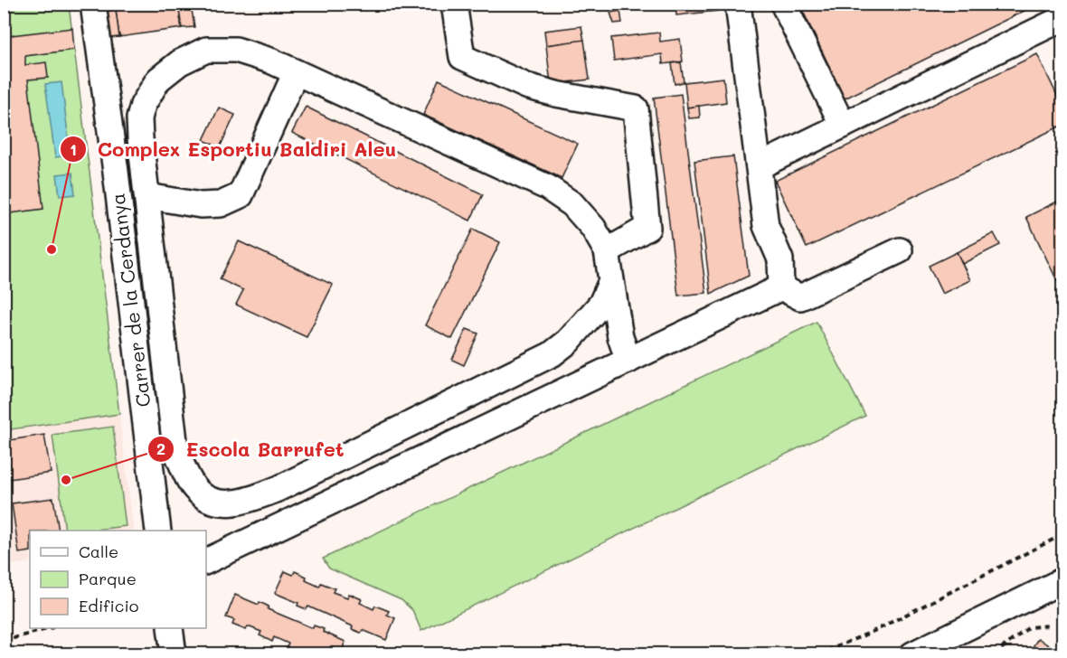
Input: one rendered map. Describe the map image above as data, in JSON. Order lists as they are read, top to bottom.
{
  "streets": {
    "street": ["Carrer de la Cerdanya"]
  },
  "places": ["Complex Esportiu Baldiri Aleu", "Escola Barrufet"],
  "legend": ["Calle", "Parque", "Edificio"]
}
